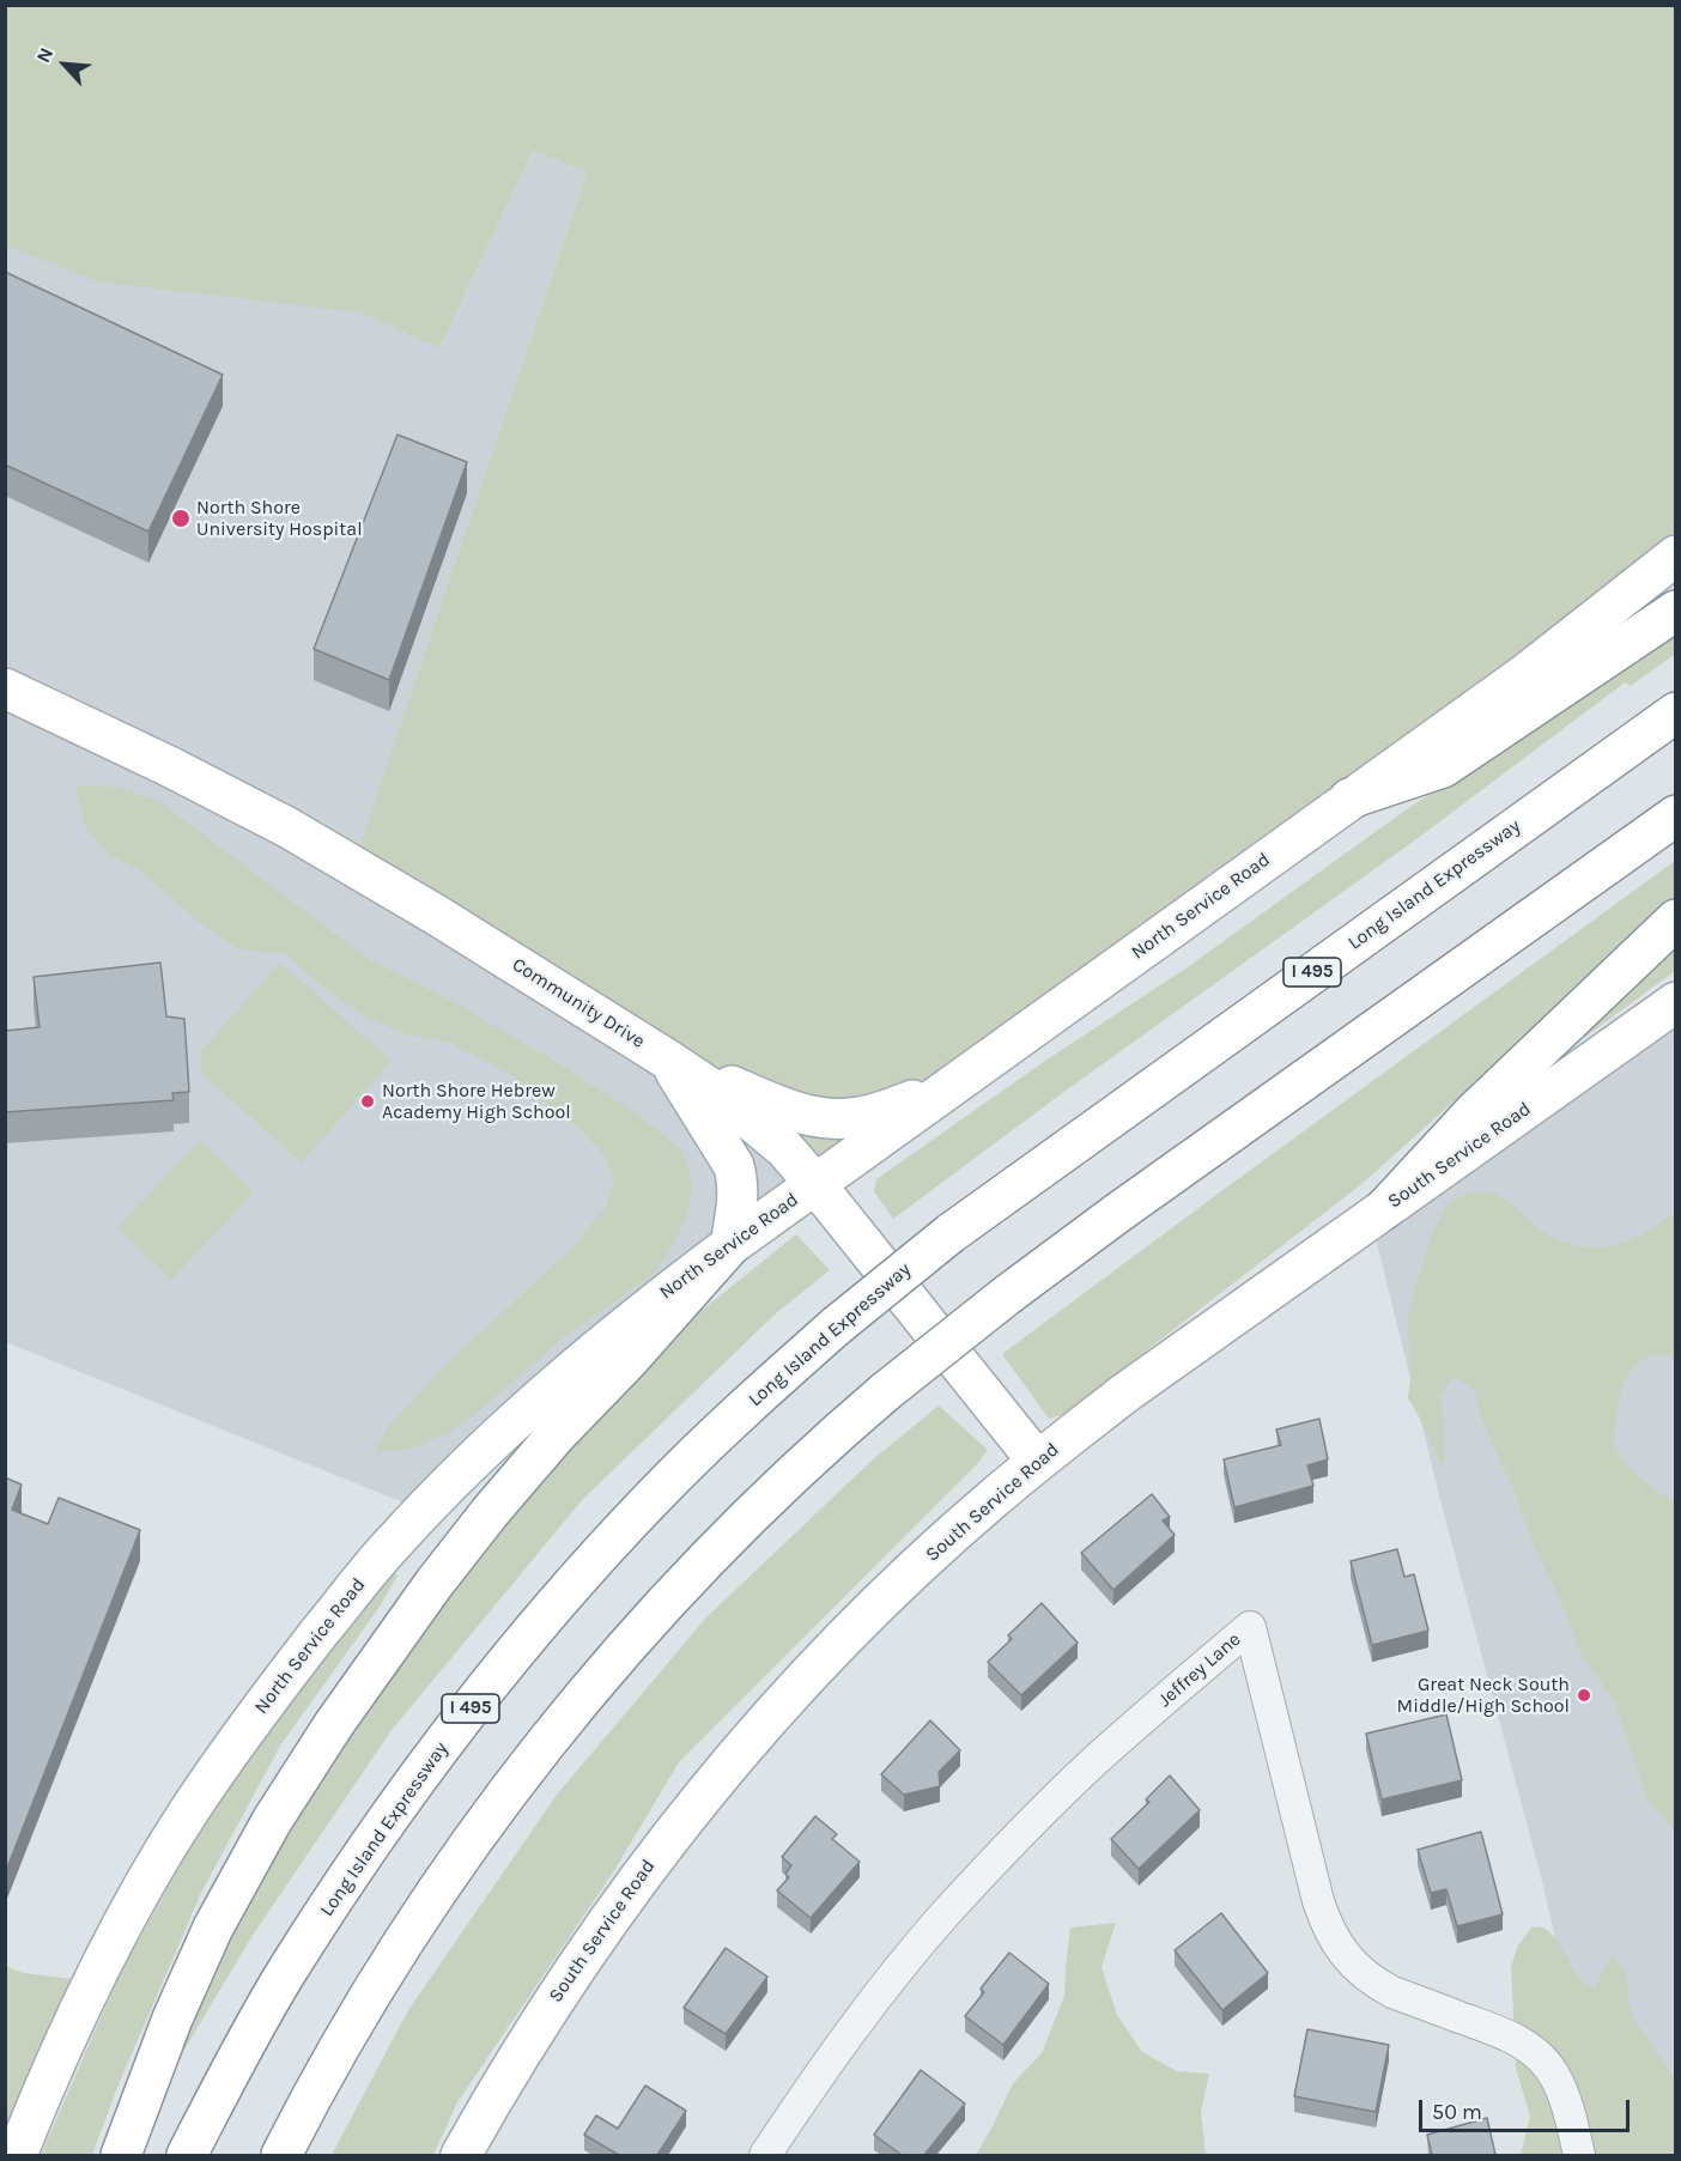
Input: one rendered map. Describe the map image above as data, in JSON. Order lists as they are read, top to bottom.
{
  "streets": {
    "main road": [
      "Long Island Expressway",
      "North Service Road",
      "I 495",
      "Community Drive",
      "South Service Road"
    ],
    "street": ["Jeffrey Lane"]
  },
  "crossings": [
    ["North Service Road", "Community Drive"],
    ["Community Drive", "South Service Road"]
  ],
  "places": ["North Shore University Hospital", "North Shore Hebrew Academy High School", "Great Neck South Middle/High School"],
  "scale_bar": "50 m",
  "north": "top left"
}
